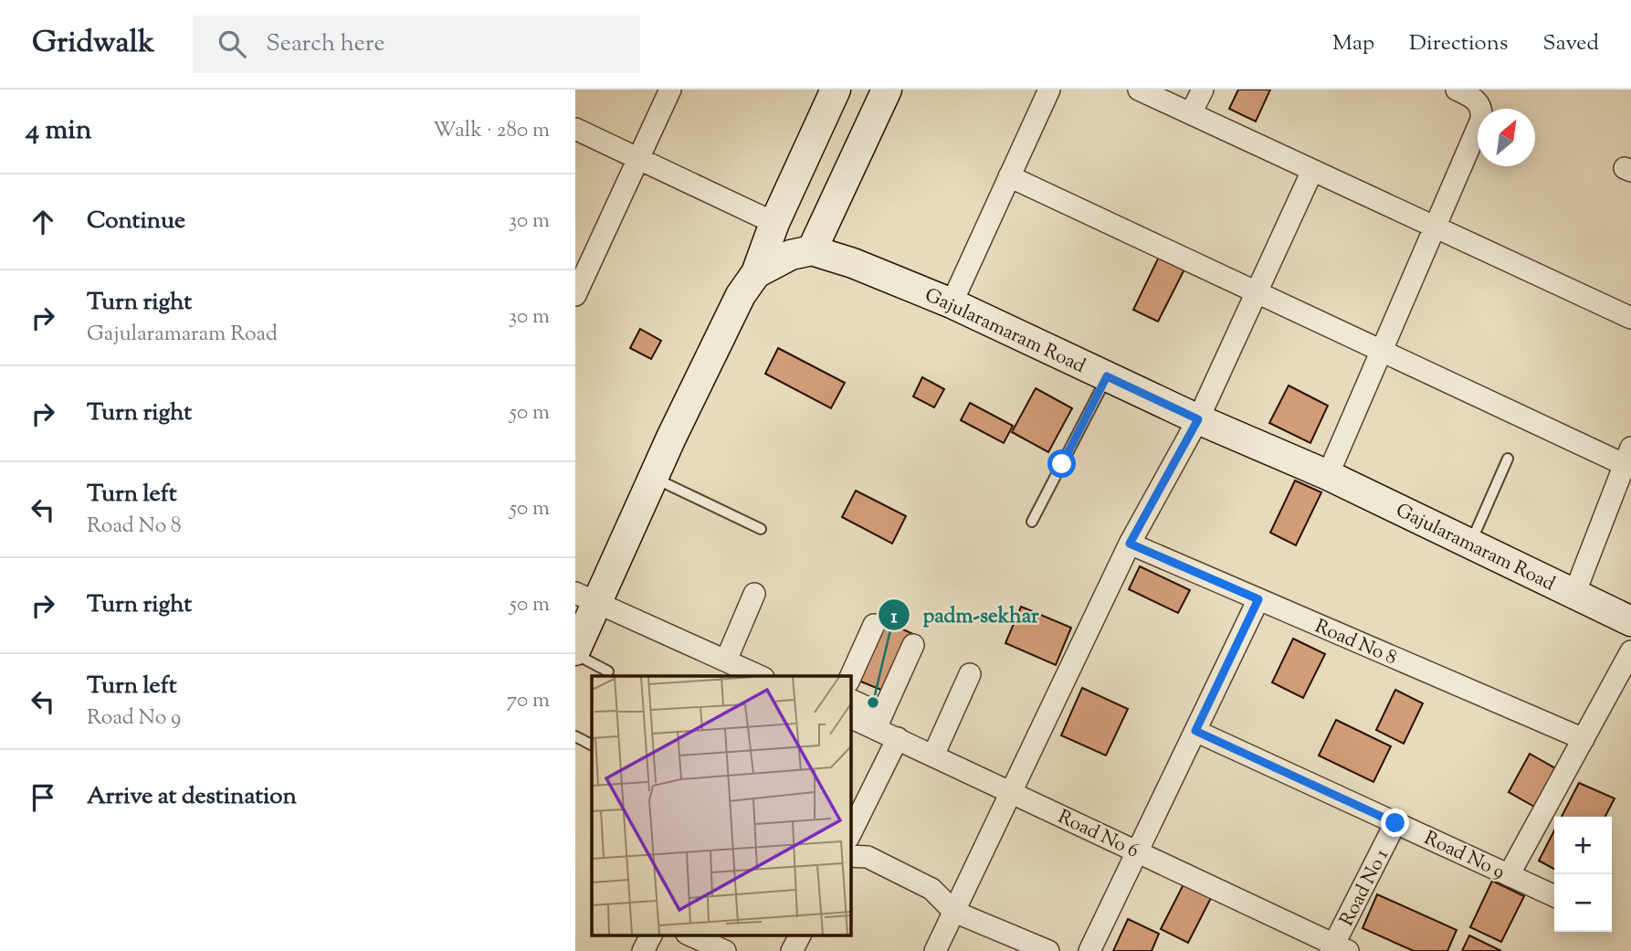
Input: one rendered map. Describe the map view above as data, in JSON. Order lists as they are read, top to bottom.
{
  "streets": {
    "main road": ["Gajularamaram Road"],
    "street": [
      "Road No 8",
      "Road No 6",
      "Road No 9",
      "Road No 1"
    ]
  },
  "crossings": [
    ["Road No 6", "Road No 1"],
    ["Road No 9", "Road No 1"]
  ],
  "places": ["padm-sekhar"],
  "north": "top right",
  "page": {
    "header": "Gridwalk",
    "search": "Search here",
    "nav": ["Map", "Directions", "Saved"],
    "heading": ["4 min", "Walk · 280 m"],
    "list": [
      ["Continue", "30 m"],
      ["Turn right", "Gajularamaram Road", "30 m"],
      ["Turn right", "50 m"],
      ["Turn left", "Road No 8", "50 m"],
      ["Turn right", "50 m"],
      ["Turn left", "Road No 9", "70 m"],
      "Arrive at destination"
    ],
    "map_buttons": ["+", "−"]
  }
}
